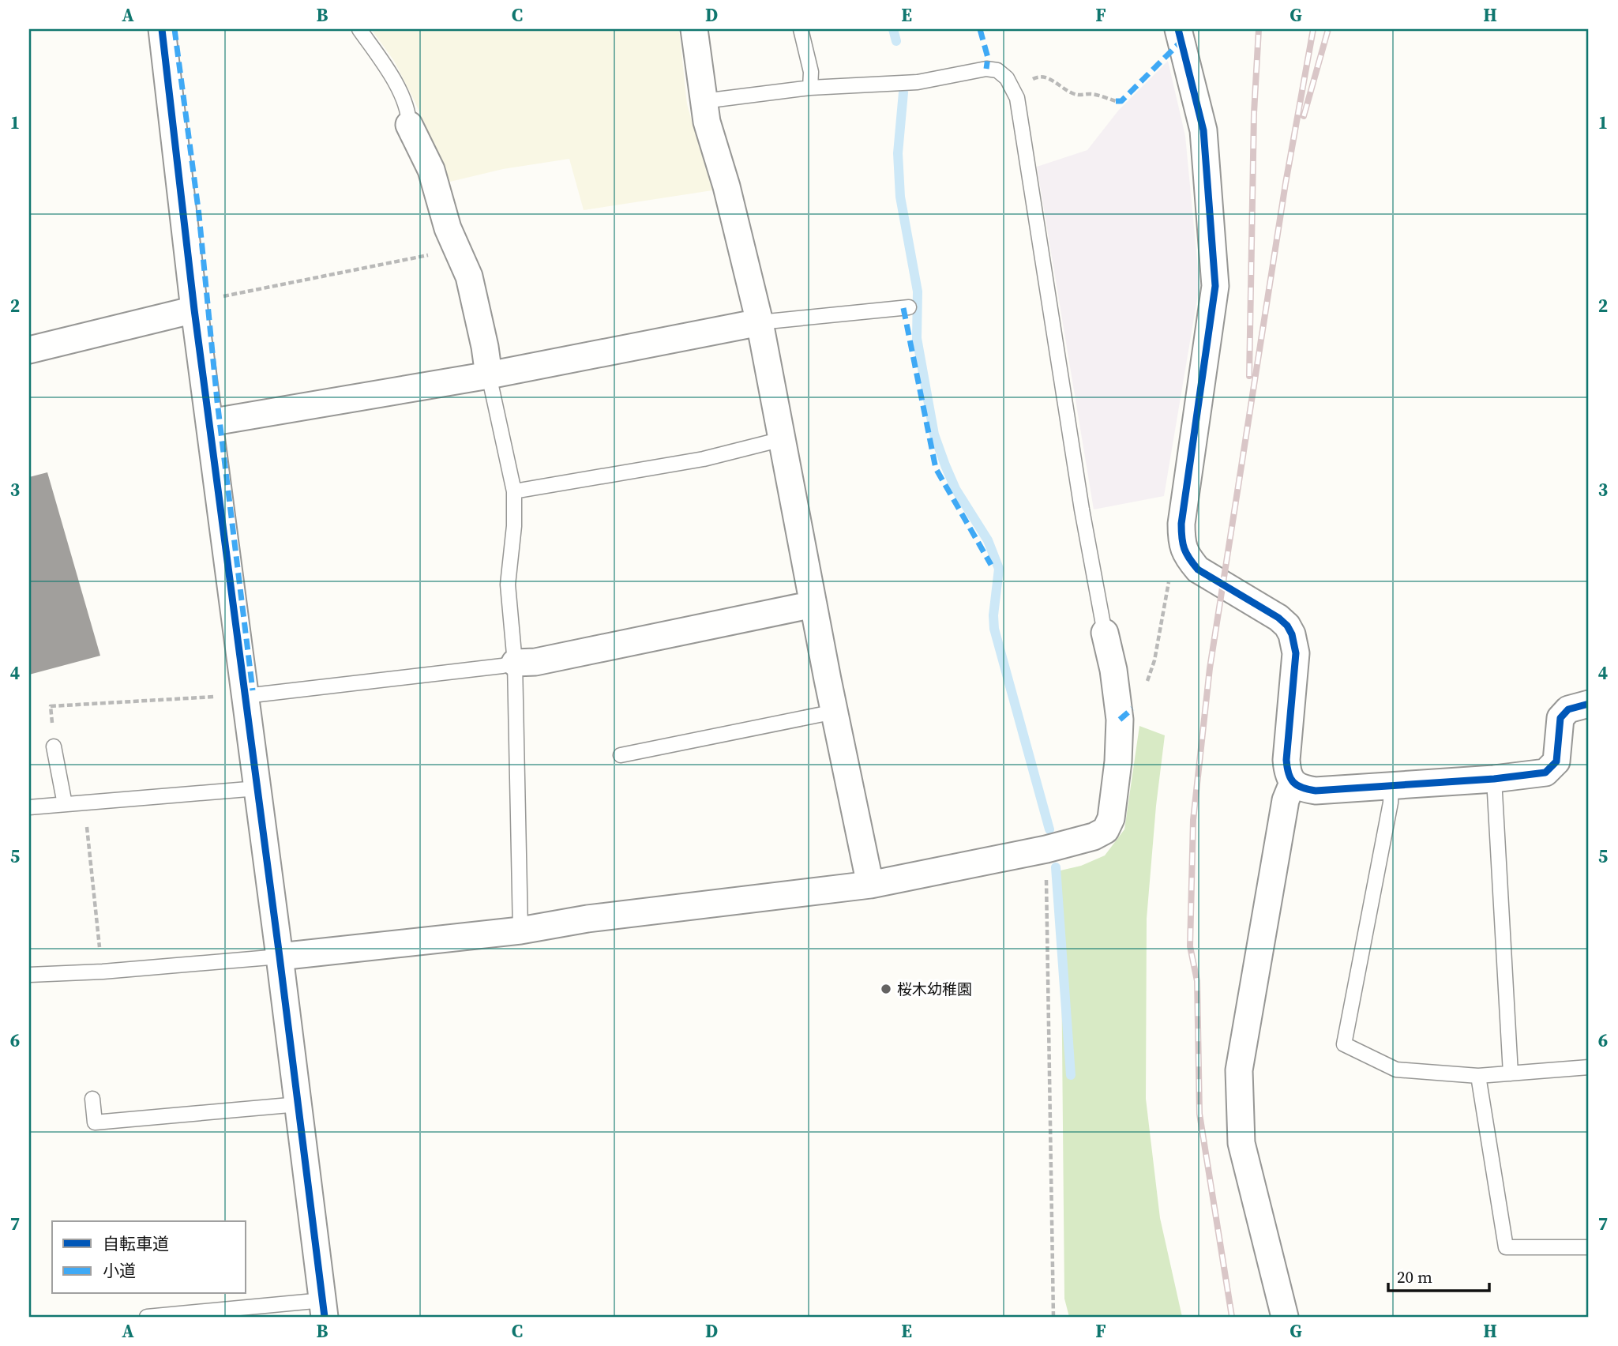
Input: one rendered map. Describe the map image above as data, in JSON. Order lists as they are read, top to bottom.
{
  "places": ["桜木幼稚園"],
  "legend": ["自転車道", "小道"],
  "scale_bar": "20 m",
  "grid": {
    "columns": [
      "A",
      "B",
      "C",
      "D",
      "E",
      "F",
      "G",
      "H"
    ],
    "rows": [
      "1",
      "2",
      "3",
      "4",
      "5",
      "6",
      "7"
    ]
  }
}
